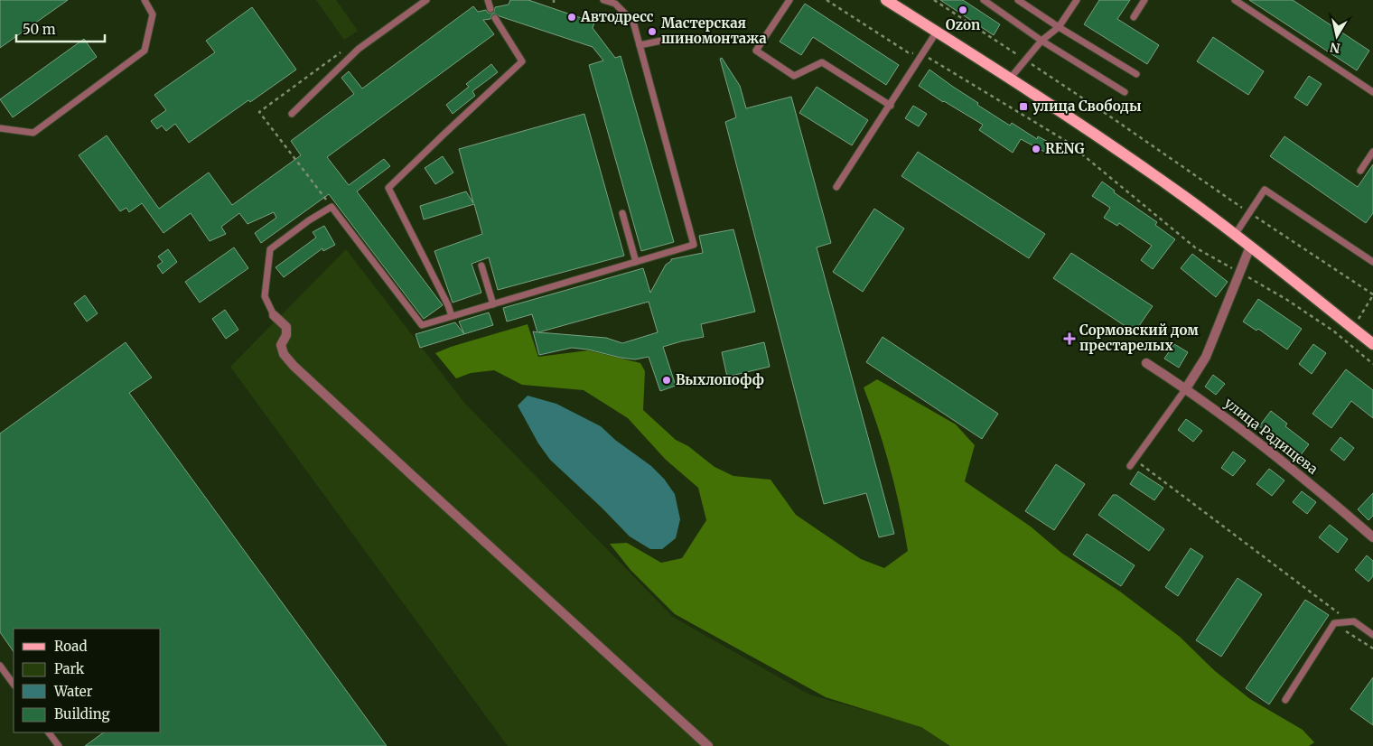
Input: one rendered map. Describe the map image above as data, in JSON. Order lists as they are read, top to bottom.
{
  "streets": {
    "street": ["улица Радищева"]
  },
  "places": {
    "other": [
      "Ozon",
      "Автодресс",
      "Мастерская шиномонтажа",
      "RENG",
      "Выхлопофф"
    ],
    "transit": ["улица Свободы"],
    "health": ["Сормовский дом престарелых"]
  },
  "legend": [
    "Road",
    "Park",
    "Water",
    "Building"
  ],
  "scale_bar": "50 m",
  "north": "bottom"
}
